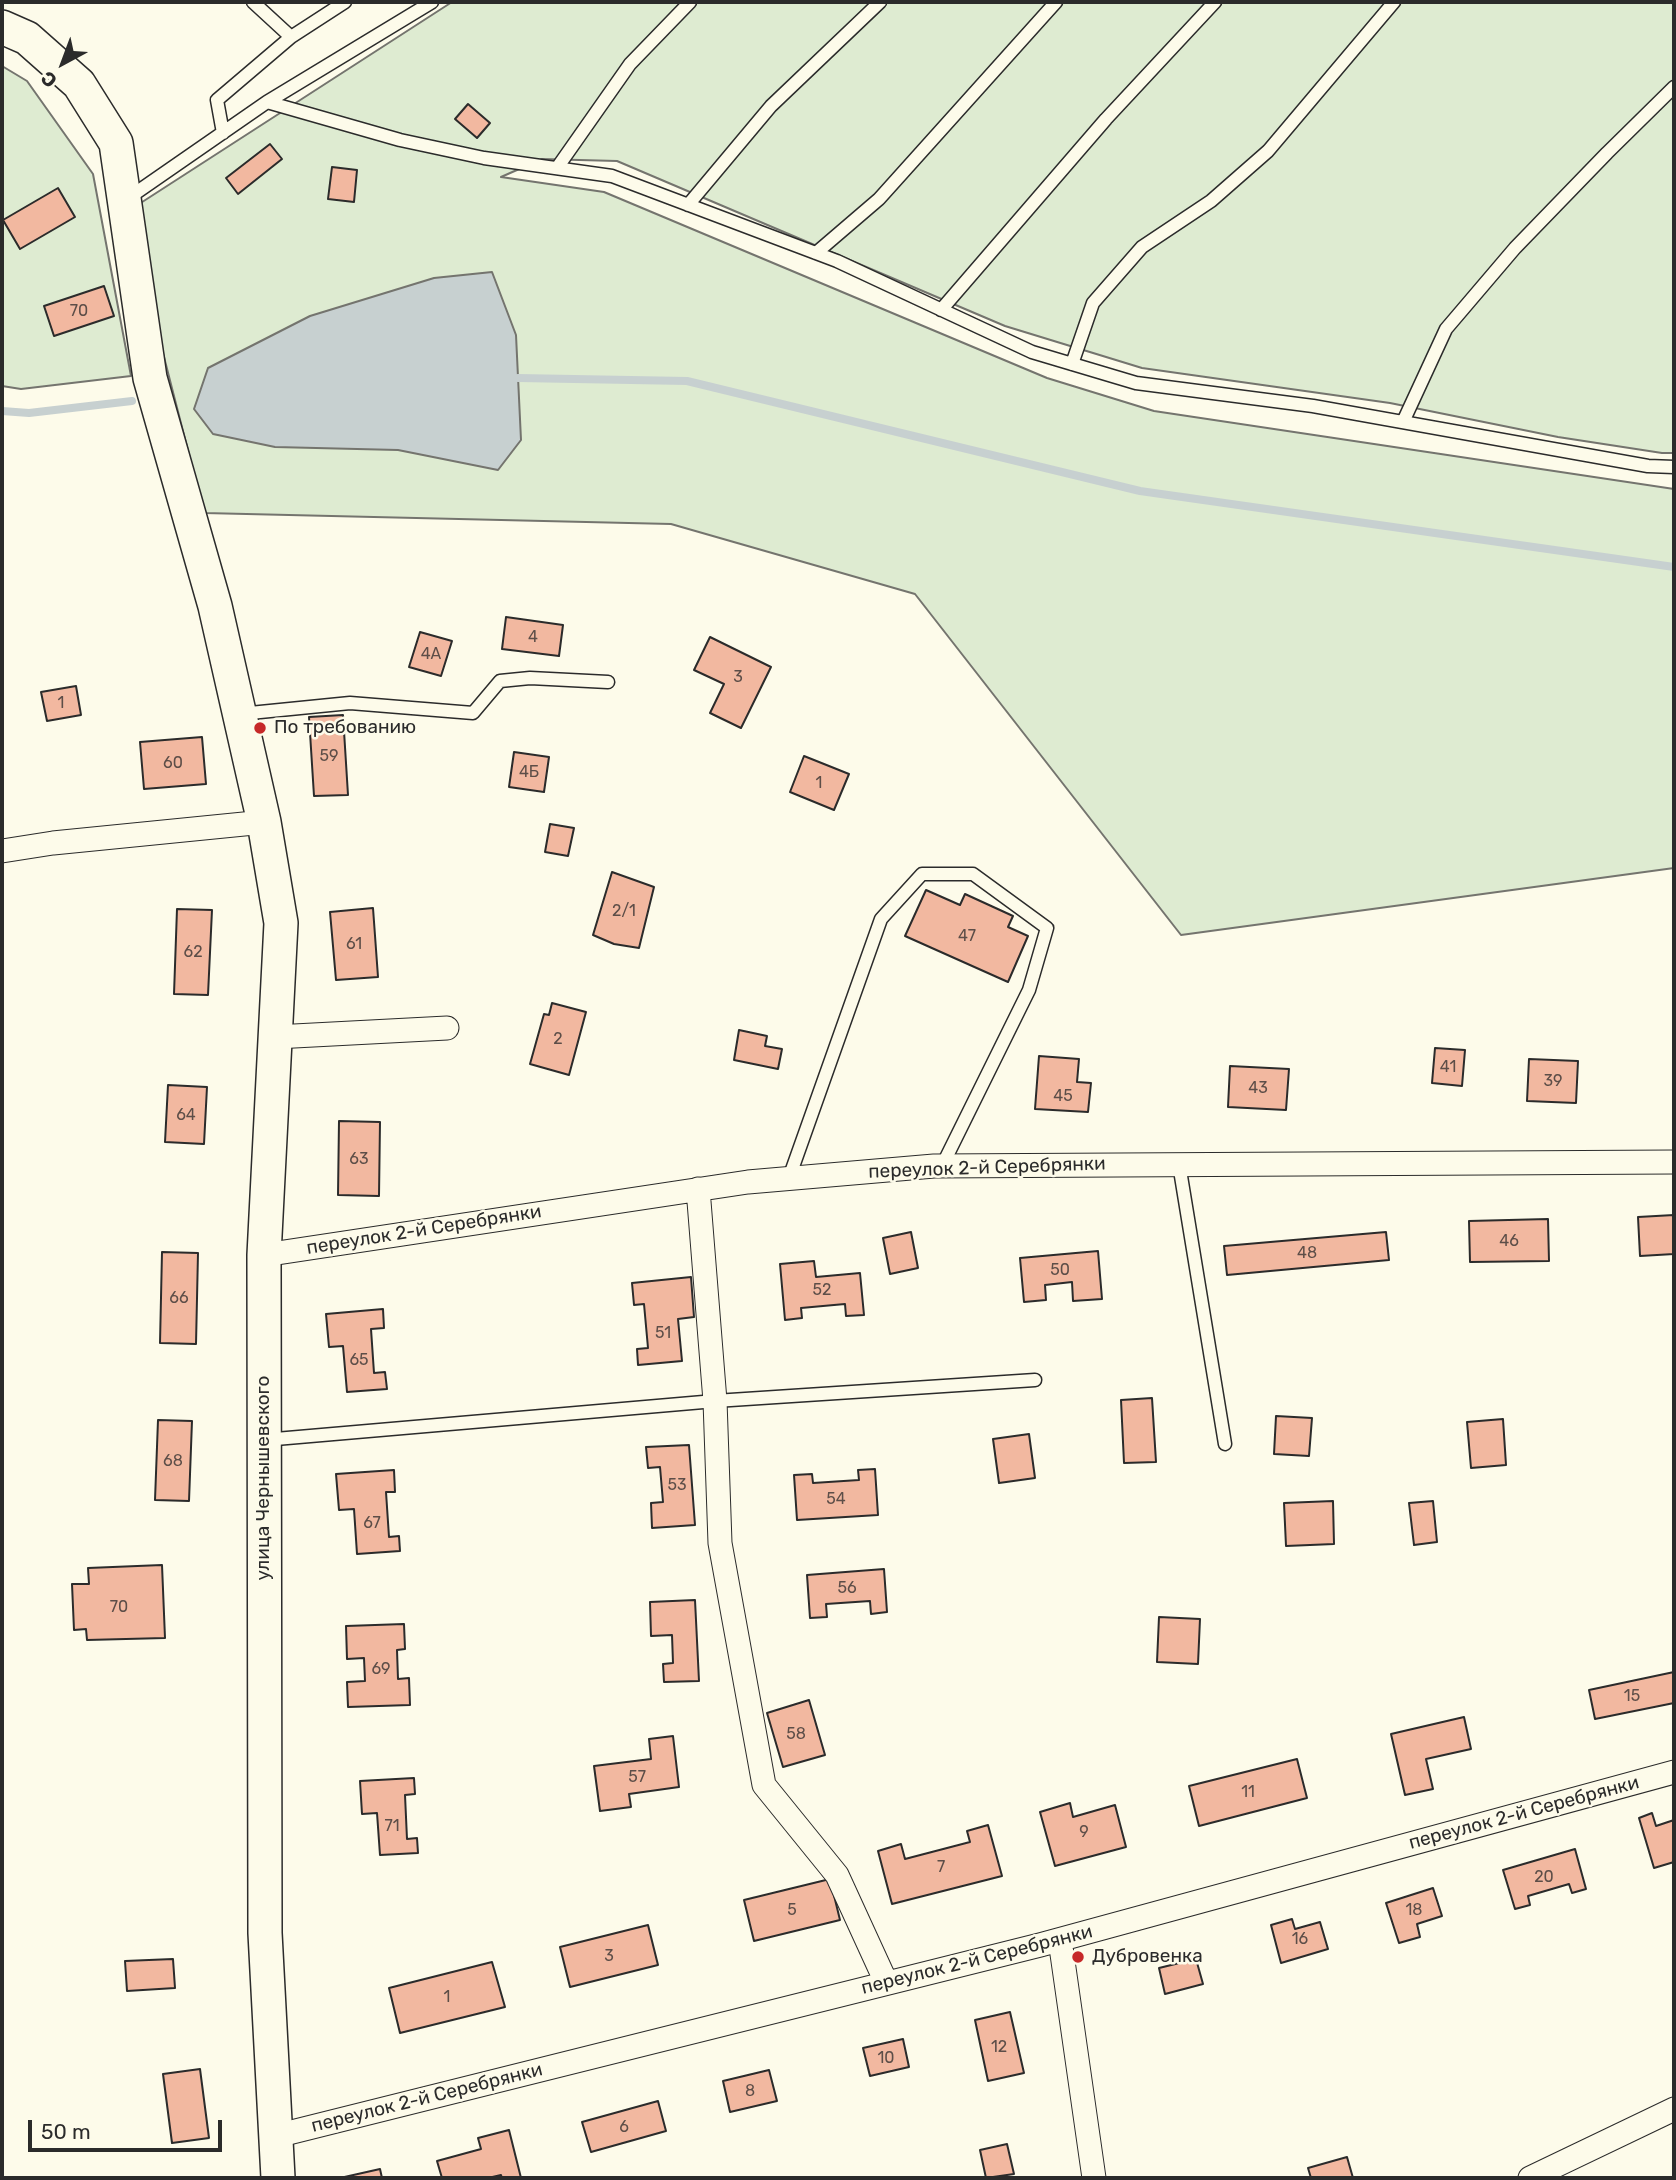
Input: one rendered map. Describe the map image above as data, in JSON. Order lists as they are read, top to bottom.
{
  "streets": {
    "street": ["переулок 2-й Серебрянки", "улица Чернышевского"]
  },
  "crossings": [
    ["переулок 2-й Серебрянки", "улица Чернышевского"]
  ],
  "places": ["По требованию", "Дубровенка"],
  "house_numbers": [
    "70",
    "4",
    "4А",
    "3",
    "1",
    "59",
    "60",
    "4Б",
    "1",
    "2/1",
    "47",
    "61",
    "62",
    "2",
    "41",
    "39",
    "43",
    "45",
    "64",
    "63",
    "46",
    "48",
    "50",
    "52",
    "66",
    "51",
    "65",
    "68",
    "53",
    "54",
    "67",
    "56",
    "70",
    "69",
    "15",
    "58",
    "57",
    "11",
    "71",
    "9",
    "7",
    "20",
    "5",
    "18",
    "16",
    "3",
    "1",
    "12",
    "10",
    "8",
    "6"
  ],
  "scale_bar": "50 m",
  "north": "bottom left"
}
